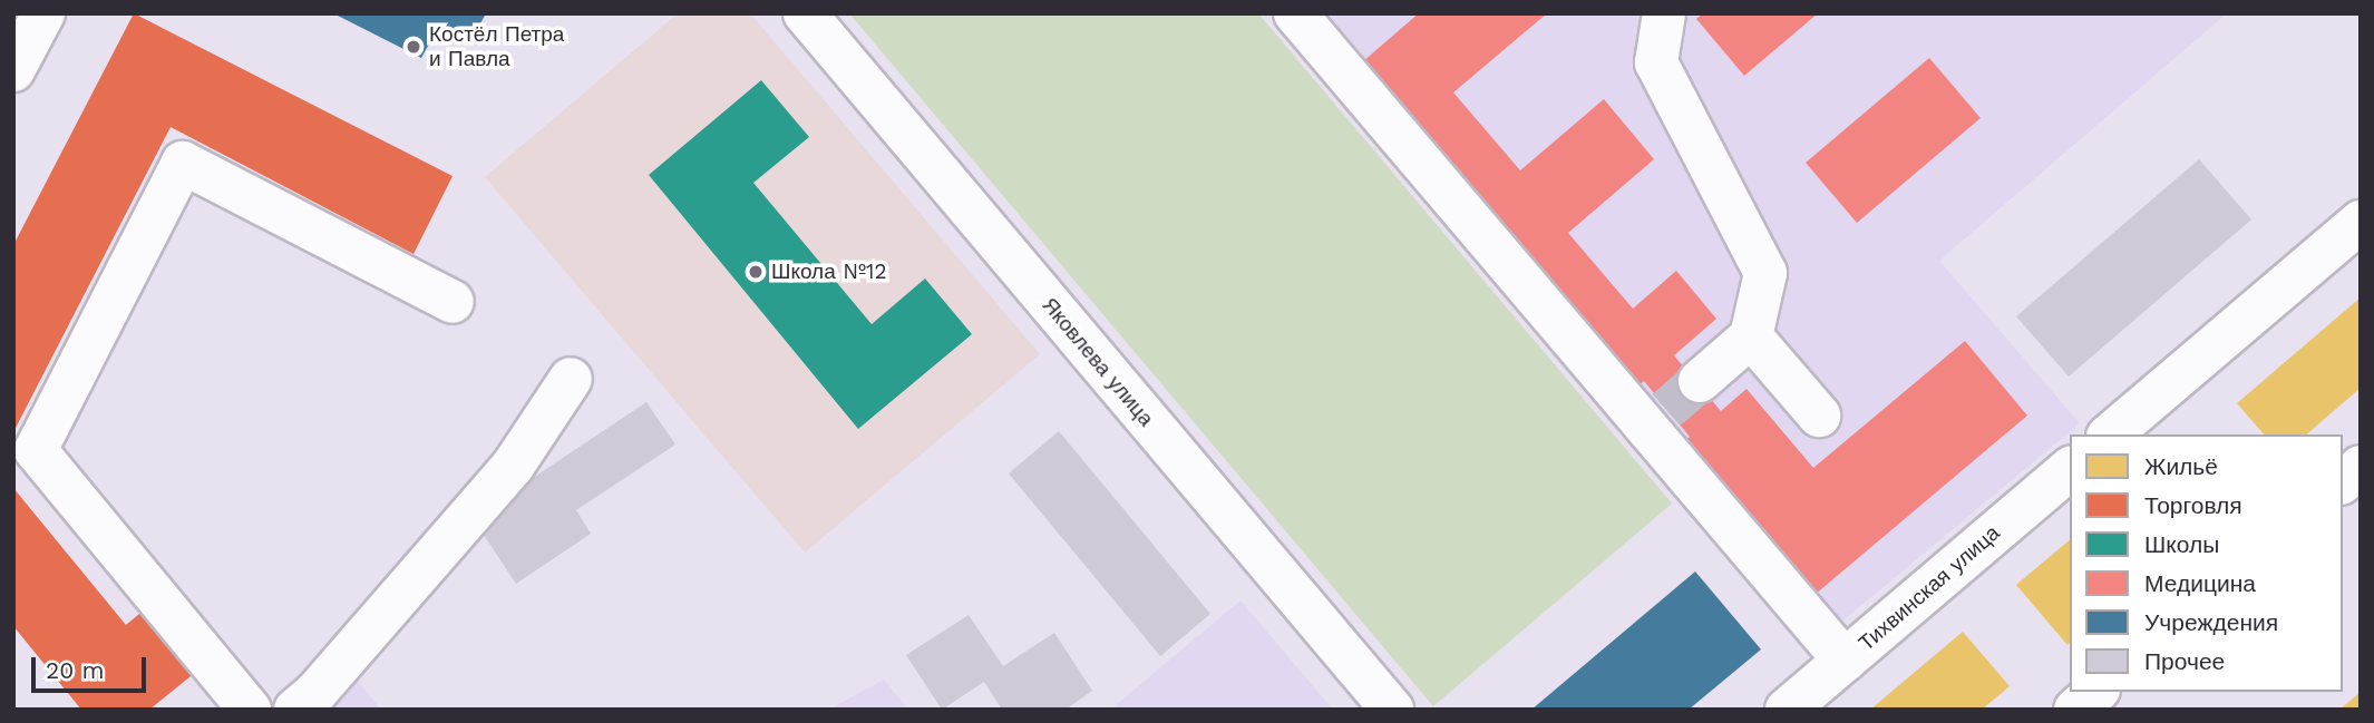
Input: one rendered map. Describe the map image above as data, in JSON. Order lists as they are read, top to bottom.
{
  "streets": {
    "street": ["Яковлева улица", "Тихвинская улица"]
  },
  "places": ["Костёл Петра и Павла", "Школа №12"],
  "legend": [
    "Жильё",
    "Торговля",
    "Школы",
    "Медицина",
    "Учреждения",
    "Прочее"
  ],
  "scale_bar": "20 m"
}
